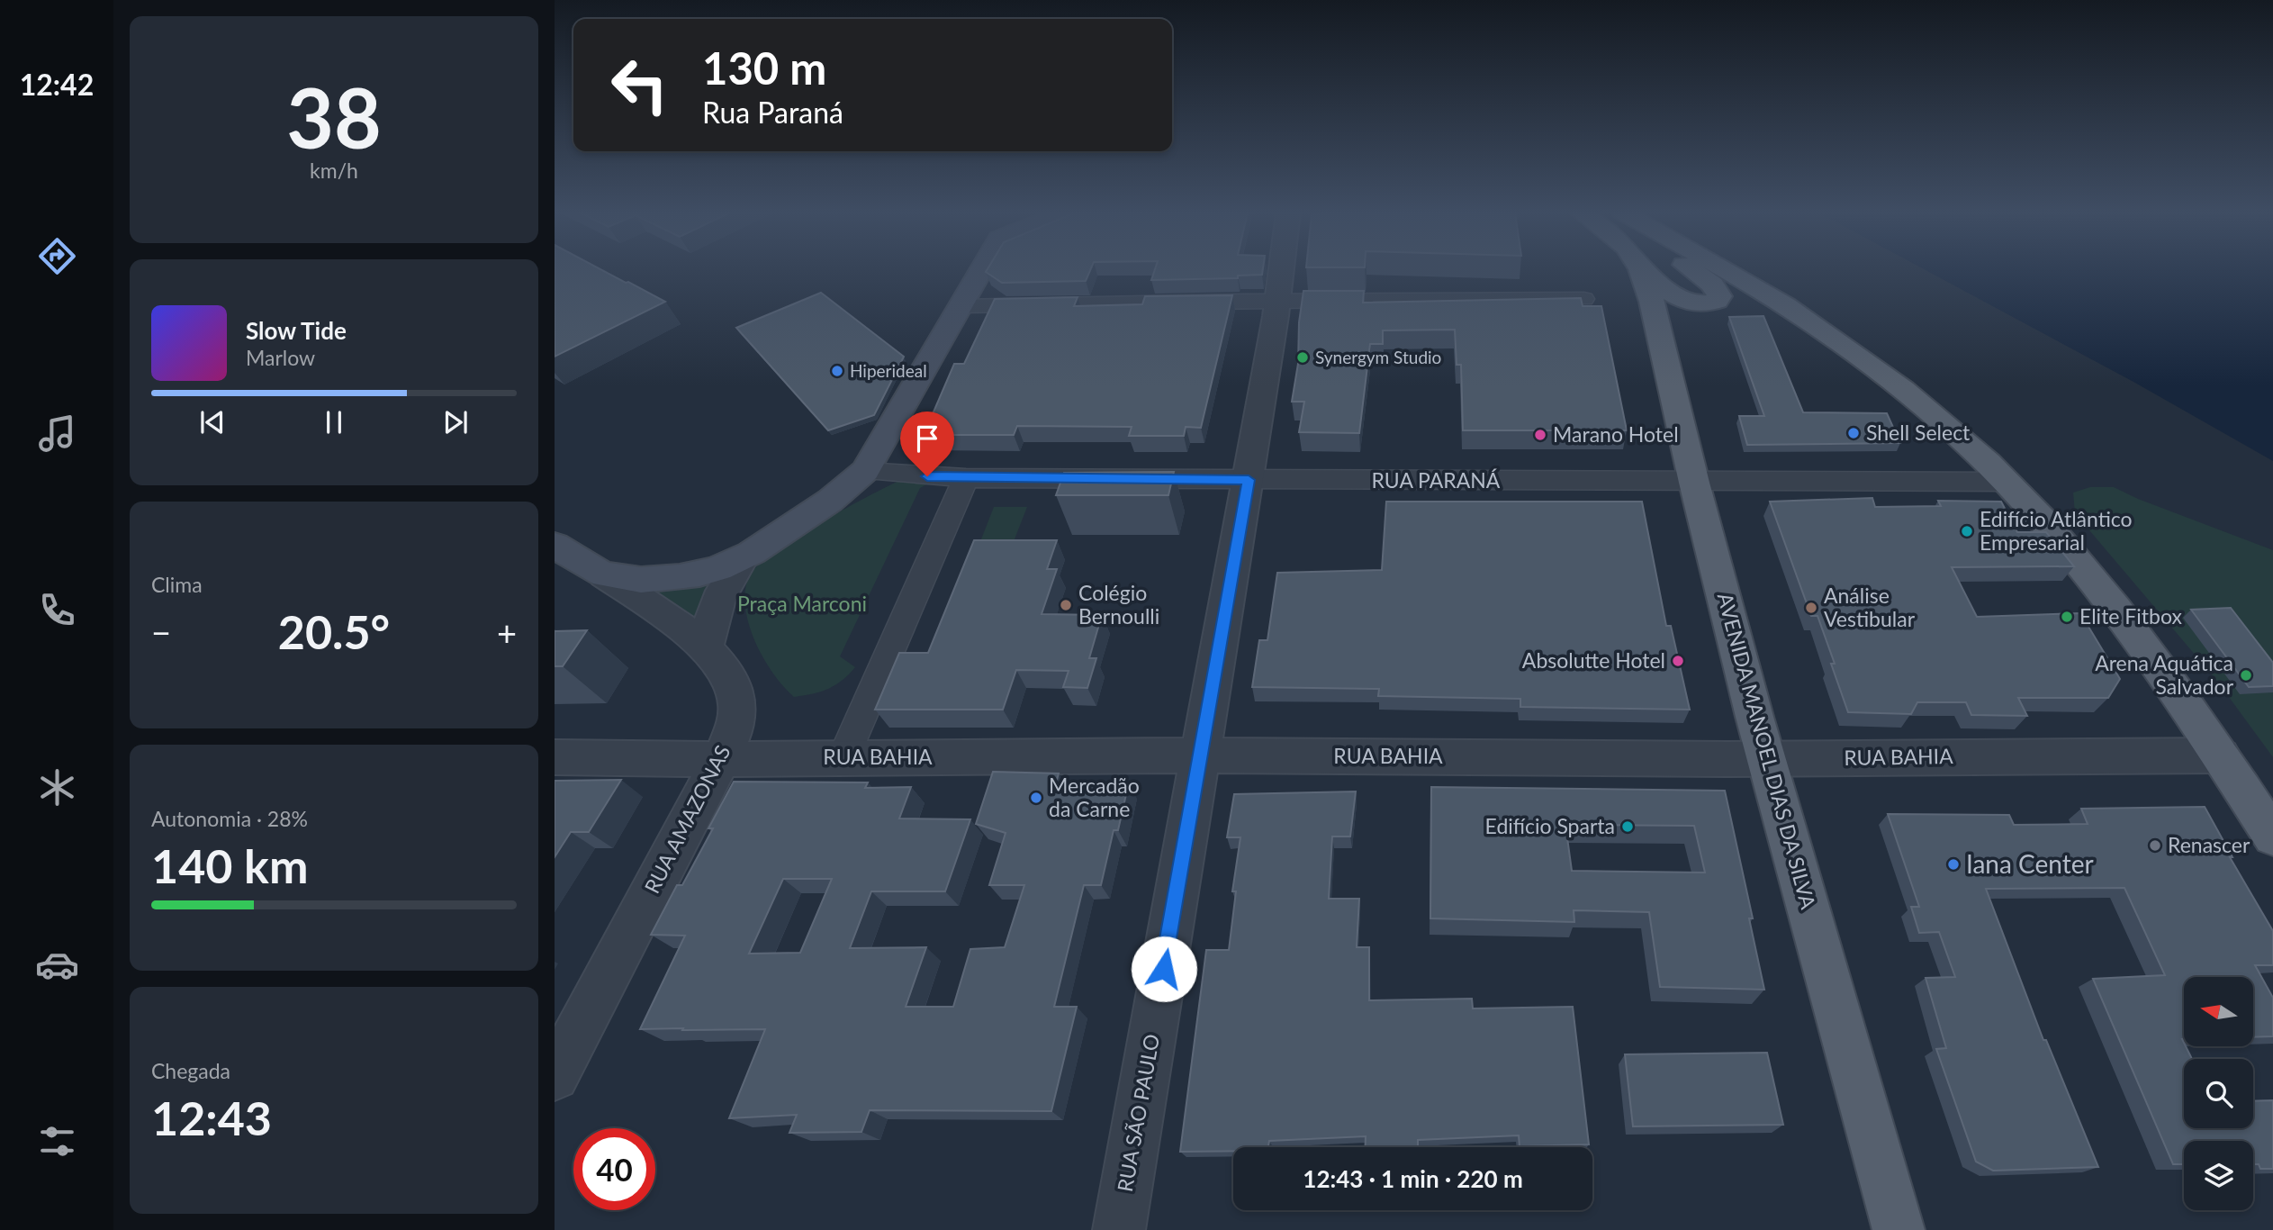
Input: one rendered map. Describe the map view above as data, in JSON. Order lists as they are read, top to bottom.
{
  "streets": {
    "main road": ["AVENIDA MANOEL DIAS DA SILVA"],
    "street": [
      "RUA PARANÁ",
      "RUA BAHIA",
      "RUA AMAZONAS",
      "RUA SÃO PAULO"
    ]
  },
  "crossings": [
    ["RUA PARANÁ", "AVENIDA MANOEL DIAS DA SILVA"],
    ["RUA PARANÁ", "RUA SÃO PAULO"],
    ["AVENIDA MANOEL DIAS DA SILVA", "RUA BAHIA"],
    ["RUA BAHIA", "RUA AMAZONAS"],
    ["RUA BAHIA", "RUA SÃO PAULO"]
  ],
  "parks": ["Praça Marconi"],
  "places": [
    "Synergym Studio",
    "Hiperideal",
    "Shell Select",
    "Marano Hotel",
    "Edifício Atlântico Empresarial",
    "Colégio Bernoulli",
    "Análise Vestibular",
    "Elite Fitbox",
    "Absolutte Hotel",
    "Arena Aquática Salvador",
    "Mercadão da Carne",
    "Edifício Sparta",
    "Renascer",
    "Iana Center"
  ],
  "north": "left",
  "page": {
    "tabs": "12:42",
    "tile": [
      ["38", "km/h"],
      "Clima",
      ["Autonomia · 28%", "140 km"],
      ["Chegada", "12:43"]
    ],
    "turn": ["130 m", "Rua Paraná"],
    "song": ["Slow Tide", "Marlow"],
    "heat": ["−", "20.5°", "+"],
    "limit": "40",
    "trip": "12:43 · 1 min · 220 m"
  }
}
